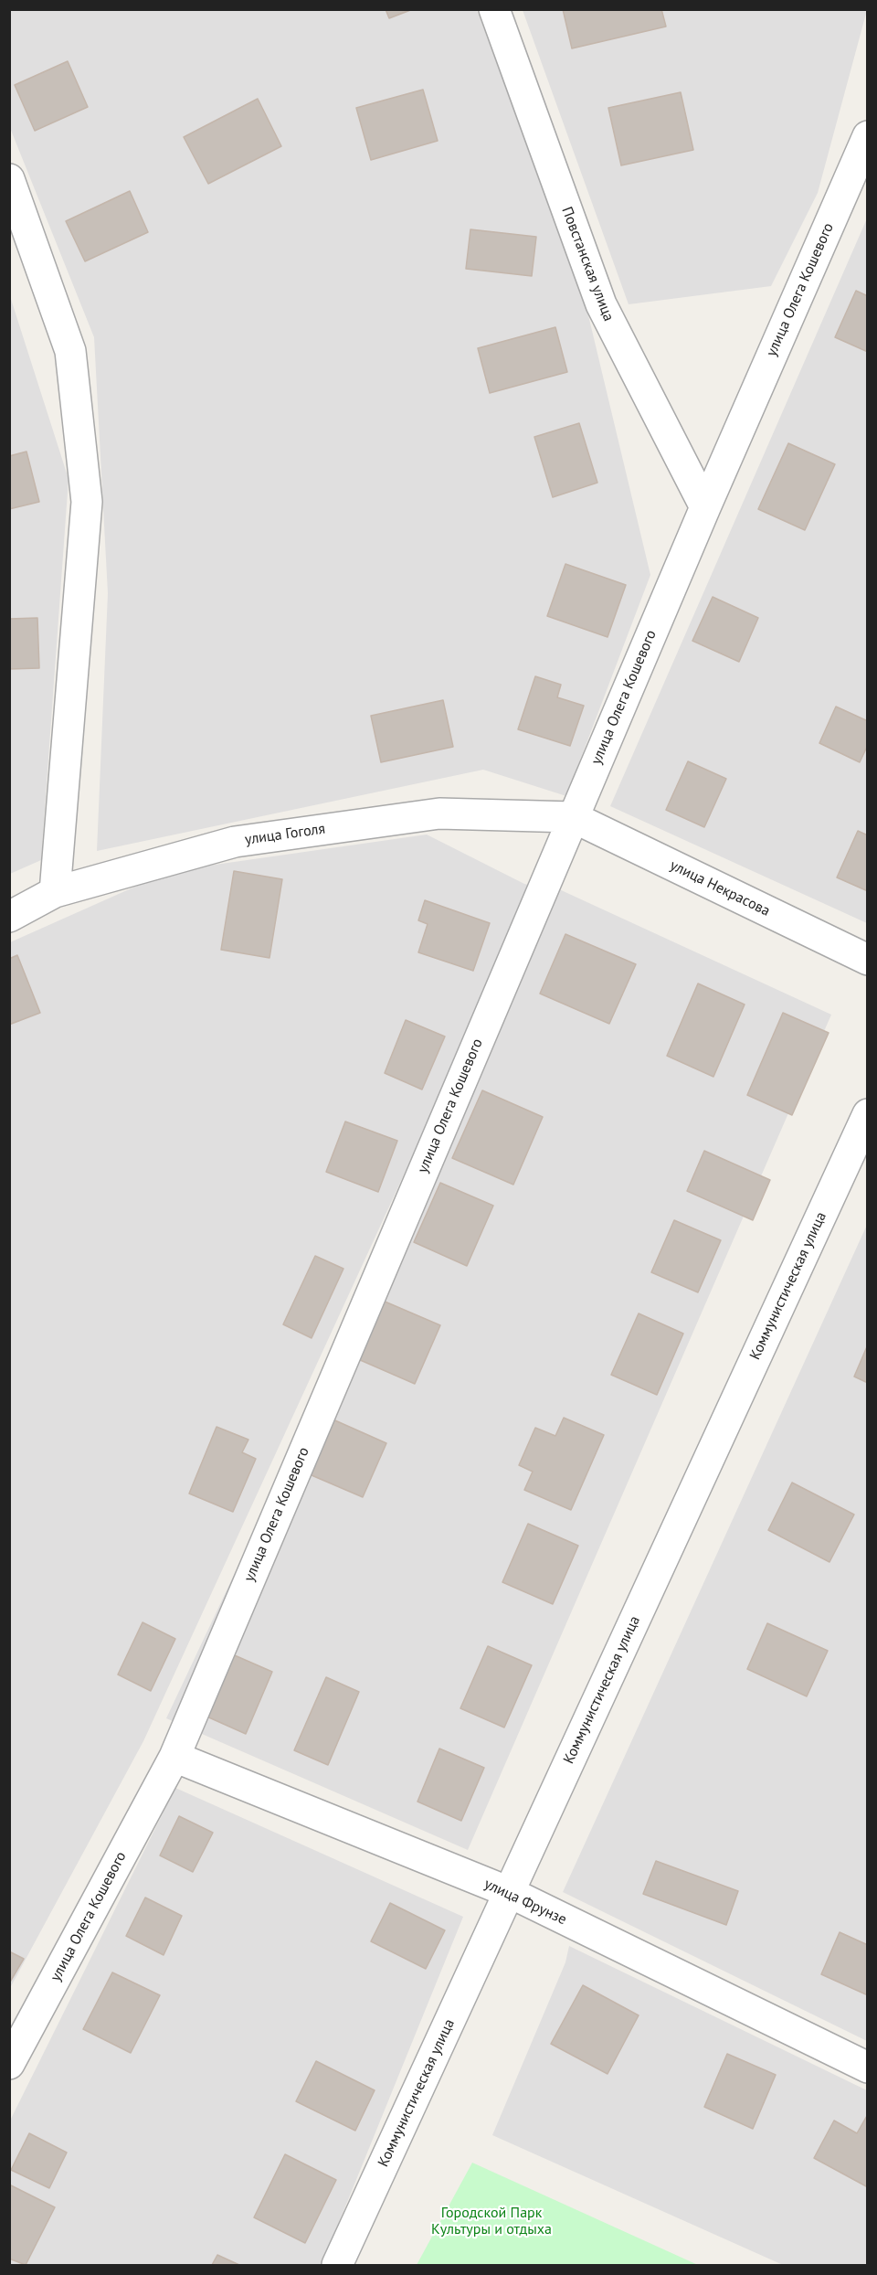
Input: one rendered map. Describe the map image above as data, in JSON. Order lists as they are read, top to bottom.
{
  "streets": {
    "street": [
      "Повстанская улица",
      "улица Олега Кошевого",
      "улица Гоголя",
      "улица Некрасова",
      "Коммунистическая улица",
      "улица Фрунзе"
    ]
  },
  "crossings": [
    ["Повстанская улица", "улица Олега Кошевого"],
    ["улица Олега Кошевого", "улица Гоголя"],
    ["улица Олега Кошевого", "улица Некрасова"],
    ["улица Олега Кошевого", "улица Фрунзе"],
    ["улица Гоголя", "улица Некрасова"],
    ["Коммунистическая улица", "улица Фрунзе"]
  ],
  "parks": ["Городской Парк Культуры и отдыха"]
}
